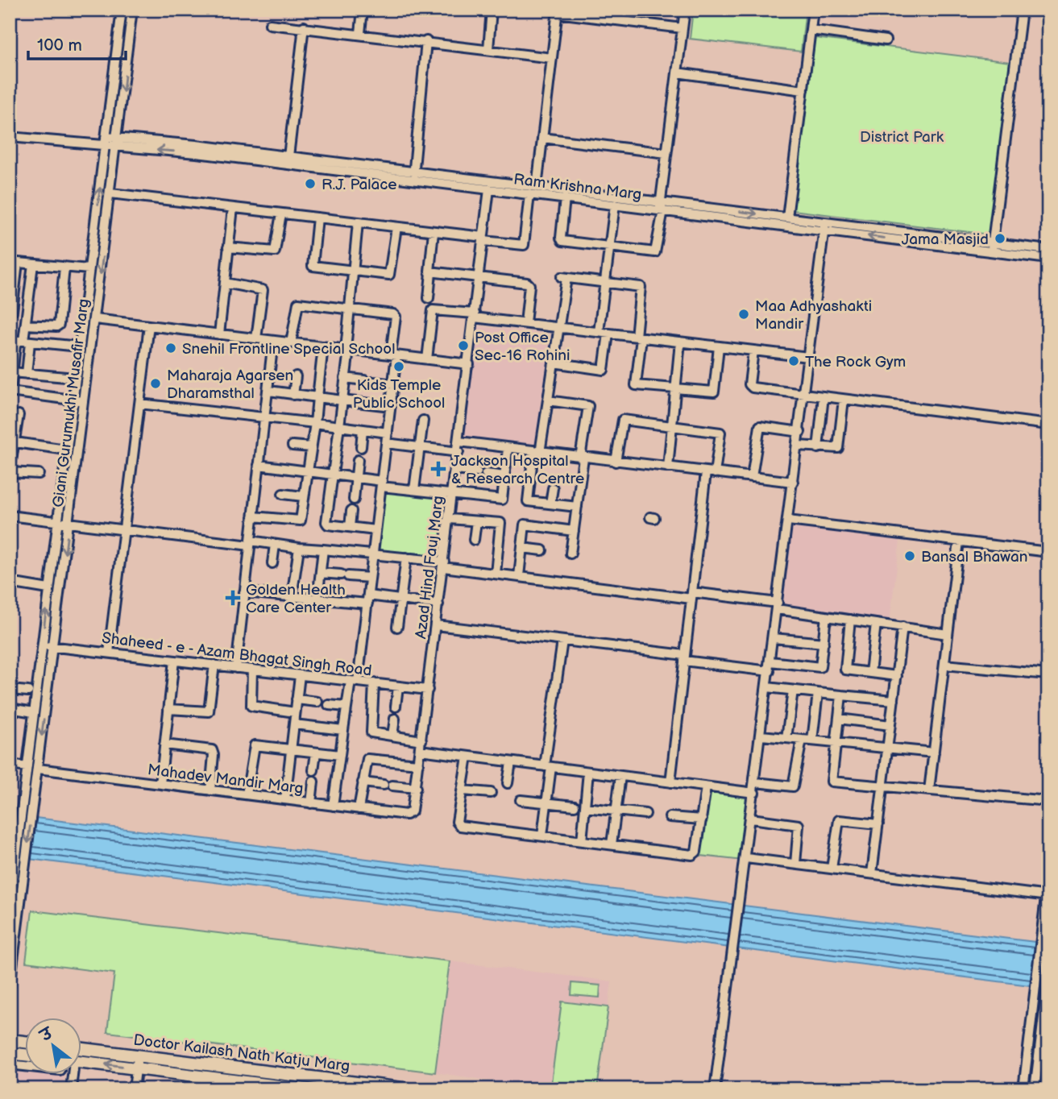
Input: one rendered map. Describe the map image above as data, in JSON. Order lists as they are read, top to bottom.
{
  "streets": {
    "main road": ["Doctor Kailash Nath Katju Marg"],
    "street": [
      "Ram Krishna Marg",
      "Giani Gurumukhi Musafir Marg",
      "Azad Hind Fauj Marg",
      "Shaheed - e - Azam Bhagat Singh Road",
      "Mahadev Mandir Marg"
    ]
  },
  "crossings": [
    ["Ram Krishna Marg", "Giani Gurumukhi Musafir Marg"],
    ["Ram Krishna Marg", "Azad Hind Fauj Marg"],
    ["Giani Gurumukhi Musafir Marg", "Shaheed - e - Azam Bhagat Singh Road"],
    ["Giani Gurumukhi Musafir Marg", "Mahadev Mandir Marg"],
    ["Azad Hind Fauj Marg", "Shaheed - e - Azam Bhagat Singh Road"],
    ["Azad Hind Fauj Marg", "Mahadev Mandir Marg"]
  ],
  "parks": ["District Park"],
  "places": {
    "other": [
      "R.J. Palace",
      "Jama Masjid",
      "Maa Adhyashakti Mandir",
      "Post Office Sec-16 Rohini",
      "Snehil Frontline Special School",
      "The Rock Gym",
      "Kids Temple Public School",
      "Maharaja Agarsen Dharamsthal",
      "Bansal Bhawan"
    ],
    "health": ["Jackson Hospital & Research Centre", "Golden Health Care Center"]
  },
  "scale_bar": "100 m",
  "north": "top left"
}
